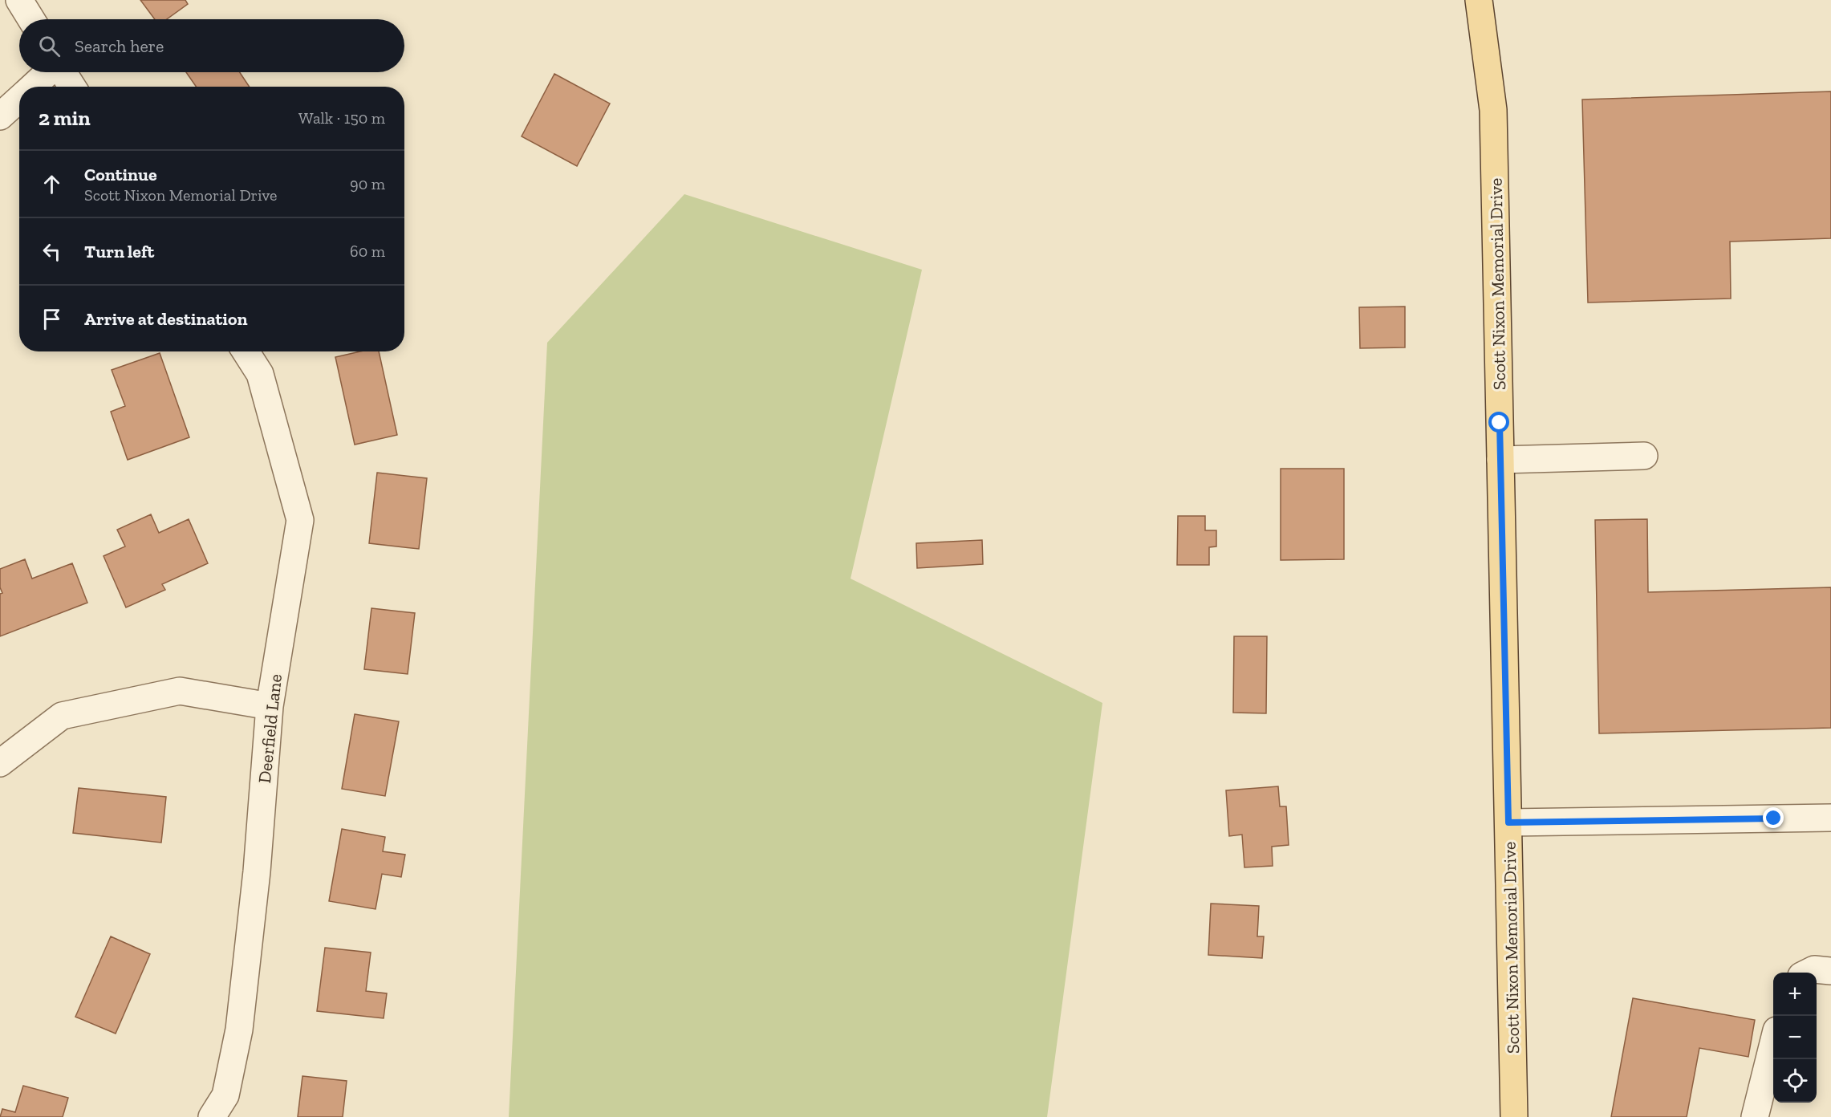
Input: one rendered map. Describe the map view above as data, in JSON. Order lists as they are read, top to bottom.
{
  "streets": {
    "main road": ["Scott Nixon Memorial Drive"],
    "street": ["Deerfield Lane"]
  },
  "page": {
    "search": "Search here",
    "heading": ["2 min", "Walk · 150 m"],
    "list": [
      ["Continue", "Scott Nixon Memorial Drive", "90 m"],
      ["Turn left", "60 m"],
      "Arrive at destination"
    ],
    "map_buttons": ["+", "−"]
  }
}
